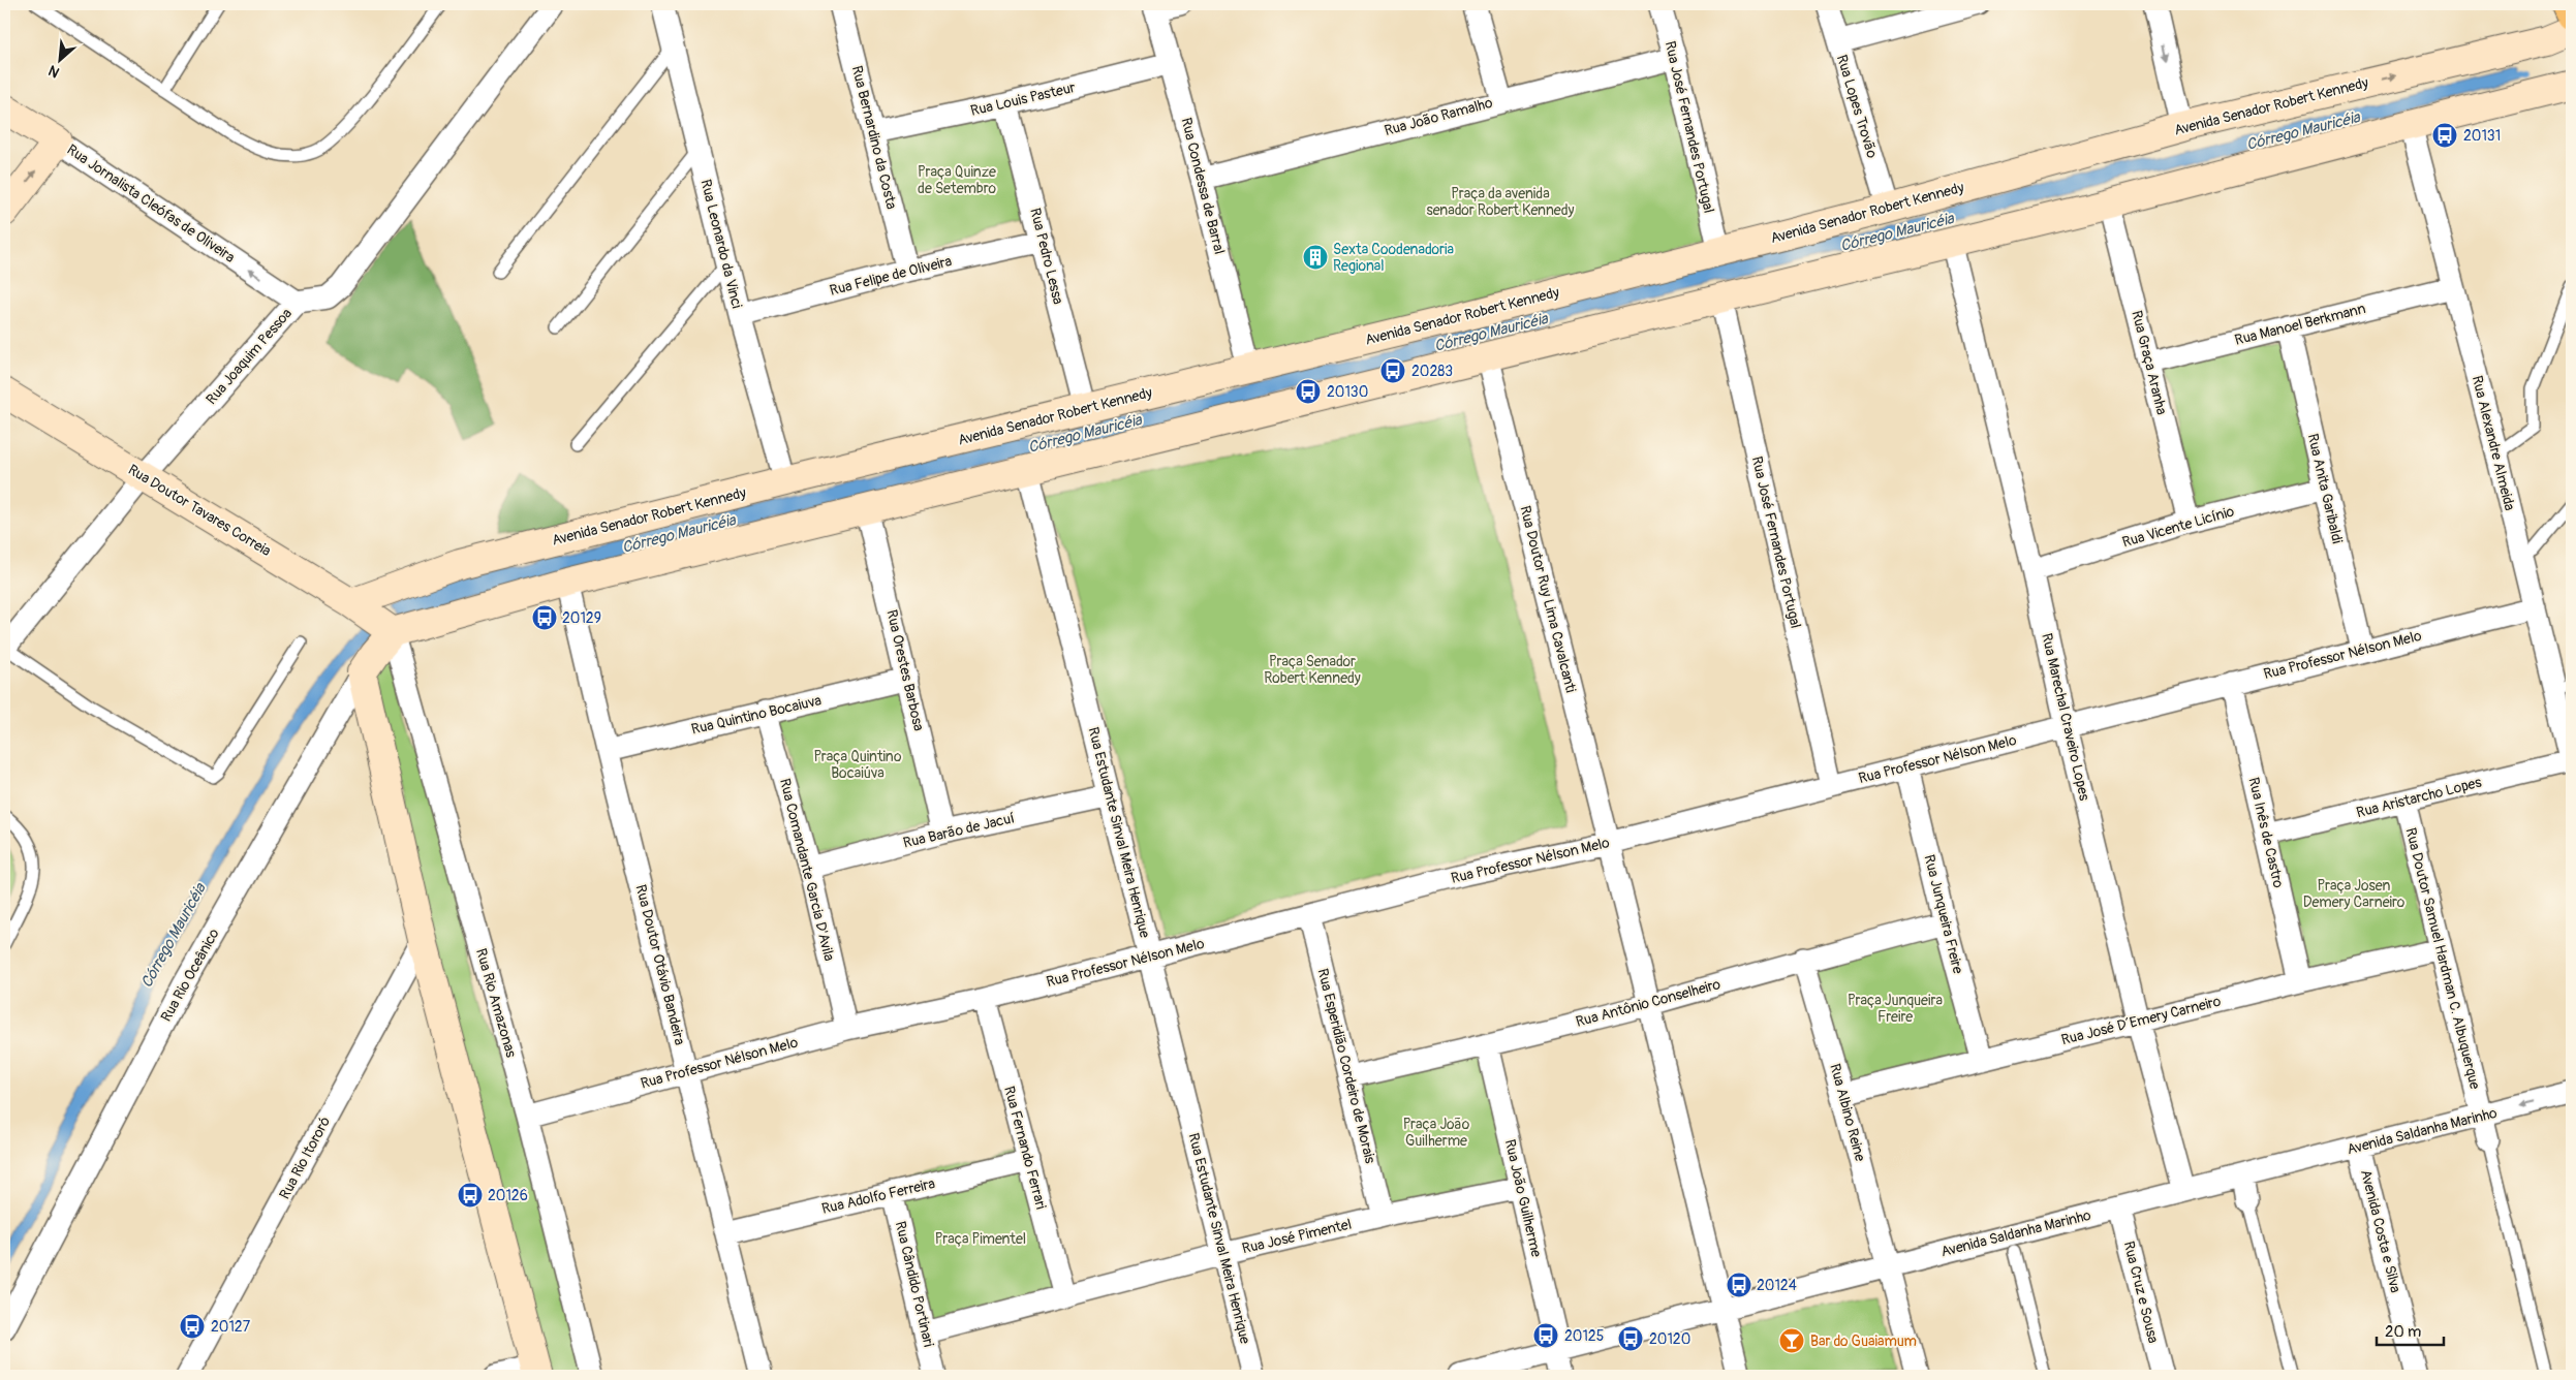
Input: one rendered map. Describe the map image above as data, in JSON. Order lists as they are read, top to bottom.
{
  "streets": {
    "street": [
      "Rua Louis Pasteur",
      "Rua Lopes Trovão",
      "Avenida Senador Robert Kennedy",
      "Rua João Ramalho",
      "Rua José Fernandes Portugal",
      "Rua Bernardino da Costa",
      "Rua Condessa de Barral",
      "Rua Jornalista Cleófas de Oliveira",
      "Rua Leonardo da Vinci",
      "Rua Pedro Lessa",
      "Rua Felipe de Oliveira",
      "Rua Manoel Berkmann",
      "Rua Joaquim Pessoa",
      "Rua Graça Aranha",
      "Rua Alexandre Almeida",
      "Rua Anita Garibaldi",
      "Rua Doutor Tavares Correia",
      "Rua Vicente Licínio",
      "Rua Doutor Ruy Lima Cavalcanti",
      "Rua Professor Nélson Melo",
      "Rua Orestes Barbosa",
      "Rua Quintino Bocaiuva",
      "Rua Marechal Craveiro Lopes",
      "Rua Aristarcho Lopes",
      "Rua Barão de Jacuí",
      "Rua Estudante Sinval Meira Henrique",
      "Rua Inês de Castro",
      "Rua Comandante Garcia D'Avila",
      "Rua Junqueira Freire",
      "Rua Doutor Samuel Hardman C. Albuquerque",
      "Rua Doutor Otávio Bandeira",
      "Rua Rio Oceânico",
      "Rua Rio Amazonas",
      "Rua Antônio Conselheiro",
      "Rua José D´Emery Carneiro",
      "Rua Esperidião Cordeiro de Morais",
      "Rua Albino Reine",
      "Avenida Saldanha Marinho",
      "Rua Fernando Ferrari",
      "Rua Rio Itororó",
      "Rua Adolfo Ferreira",
      "Rua João Guilherme",
      "Avenida Costa e Silva",
      "Rua José Pimentel",
      "Rua Cândido Portinari",
      "Rua Cruz e Sousa"
    ]
  },
  "crossings": [
    ["Rua Louis Pasteur", "Rua Bernardino da Costa"],
    ["Rua Louis Pasteur", "Rua Condessa de Barral"],
    ["Rua Louis Pasteur", "Rua Pedro Lessa"],
    ["Rua Lopes Trovão", "Avenida Senador Robert Kennedy"],
    ["Avenida Senador Robert Kennedy", "Rua José Fernandes Portugal"],
    ["Avenida Senador Robert Kennedy", "Rua Condessa de Barral"],
    ["Avenida Senador Robert Kennedy", "Rua Leonardo da Vinci"],
    ["Avenida Senador Robert Kennedy", "Rua Pedro Lessa"],
    ["Avenida Senador Robert Kennedy", "Rua Doutor Tavares Correia"],
    ["Rua João Ramalho", "Rua José Fernandes Portugal"],
    ["Rua João Ramalho", "Rua Condessa de Barral"],
    ["Rua José Fernandes Portugal", "Rua Professor Nélson Melo"],
    ["Rua Bernardino da Costa", "Rua Felipe de Oliveira"],
    ["Rua Jornalista Cleófas de Oliveira", "Rua Joaquim Pessoa"],
    ["Rua Leonardo da Vinci", "Rua Felipe de Oliveira"],
    ["Rua Pedro Lessa", "Rua Felipe de Oliveira"],
    ["Rua Manoel Berkmann", "Rua Graça Aranha"],
    ["Rua Manoel Berkmann", "Rua Alexandre Almeida"],
    ["Rua Manoel Berkmann", "Rua Anita Garibaldi"],
    ["Rua Joaquim Pessoa", "Rua Doutor Tavares Correia"],
    ["Rua Graça Aranha", "Rua Vicente Licínio"],
    ["Rua Alexandre Almeida", "Rua Professor Nélson Melo"],
    ["Rua Alexandre Almeida", "Rua Aristarcho Lopes"],
    ["Rua Anita Garibaldi", "Rua Vicente Licínio"],
    ["Rua Anita Garibaldi", "Rua Professor Nélson Melo"],
    ["Rua Doutor Tavares Correia", "Rua Rio Oceânico"],
    ["Rua Doutor Tavares Correia", "Rua Rio Amazonas"],
    ["Rua Vicente Licínio", "Rua Marechal Craveiro Lopes"],
    ["Rua Doutor Ruy Lima Cavalcanti", "Rua Professor Nélson Melo"],
    ["Rua Doutor Ruy Lima Cavalcanti", "Rua Antônio Conselheiro"],
    ["Rua Doutor Ruy Lima Cavalcanti", "Avenida Saldanha Marinho"],
    ["Rua Professor Nélson Melo", "Rua Marechal Craveiro Lopes"],
    ["Rua Professor Nélson Melo", "Rua Estudante Sinval Meira Henrique"],
    ["Rua Professor Nélson Melo", "Rua Inês de Castro"],
    ["Rua Professor Nélson Melo", "Rua Comandante Garcia D'Avila"],
    ["Rua Professor Nélson Melo", "Rua Junqueira Freire"],
    ["Rua Professor Nélson Melo", "Rua Doutor Otávio Bandeira"],
    ["Rua Professor Nélson Melo", "Rua Rio Amazonas"],
    ["Rua Professor Nélson Melo", "Rua Esperidião Cordeiro de Morais"],
    ["Rua Professor Nélson Melo", "Rua Fernando Ferrari"],
    ["Rua Orestes Barbosa", "Rua Quintino Bocaiuva"],
    ["Rua Orestes Barbosa", "Rua Barão de Jacuí"],
    ["Rua Quintino Bocaiuva", "Rua Comandante Garcia D'Avila"],
    ["Rua Quintino Bocaiuva", "Rua Doutor Otávio Bandeira"],
    ["Rua Marechal Craveiro Lopes", "Rua José D´Emery Carneiro"],
    ["Rua Marechal Craveiro Lopes", "Avenida Saldanha Marinho"],
    ["Rua Aristarcho Lopes", "Rua Inês de Castro"],
    ["Rua Aristarcho Lopes", "Rua Doutor Samuel Hardman C. Albuquerque"],
    ["Rua Barão de Jacuí", "Rua Estudante Sinval Meira Henrique"],
    ["Rua Barão de Jacuí", "Rua Comandante Garcia D'Avila"],
    ["Rua Estudante Sinval Meira Henrique", "Rua José Pimentel"],
    ["Rua Inês de Castro", "Rua José D´Emery Carneiro"],
    ["Rua Junqueira Freire", "Rua Antônio Conselheiro"],
    ["Rua Junqueira Freire", "Rua José D´Emery Carneiro"],
    ["Rua Doutor Samuel Hardman C. Albuquerque", "Rua José D´Emery Carneiro"],
    ["Rua Doutor Samuel Hardman C. Albuquerque", "Avenida Saldanha Marinho"],
    ["Rua Doutor Otávio Bandeira", "Rua Adolfo Ferreira"],
    ["Rua Rio Oceânico", "Rua Rio Amazonas"],
    ["Rua Antônio Conselheiro", "Rua Esperidião Cordeiro de Morais"],
    ["Rua Antônio Conselheiro", "Rua Albino Reine"],
    ["Rua Antônio Conselheiro", "Rua João Guilherme"],
    ["Rua José D´Emery Carneiro", "Rua Albino Reine"],
    ["Rua Esperidião Cordeiro de Morais", "Rua José Pimentel"],
    ["Rua Albino Reine", "Avenida Saldanha Marinho"],
    ["Avenida Saldanha Marinho", "Rua João Guilherme"],
    ["Avenida Saldanha Marinho", "Avenida Costa e Silva"],
    ["Avenida Saldanha Marinho", "Rua Cruz e Sousa"],
    ["Rua Fernando Ferrari", "Rua Adolfo Ferreira"],
    ["Rua Fernando Ferrari", "Rua José Pimentel"],
    ["Rua Adolfo Ferreira", "Rua Cândido Portinari"],
    ["Rua João Guilherme", "Rua José Pimentel"],
    ["Rua José Pimentel", "Rua Cândido Portinari"]
  ],
  "one_way": ["Rua Jornalista Cleófas de Oliveira"],
  "water": ["Córrego Mauricéia"],
  "parks": [
    "Praça Quinze de Setembro",
    "Praça da avenida senador Robert Kennedy",
    "Praça Senador Robert Kennedy",
    "Praça Quintino Bocaiúva",
    "Praça Josen Demery Carneiro",
    "Praça Junqueira Freire",
    "Praça João Guilherme",
    "Praça Pimentel"
  ],
  "places": {
    "bus stop": [
      "20131",
      "20283",
      "20130",
      "20129",
      "20126",
      "20124",
      "20127",
      "20125",
      "20120"
    ],
    "building": ["Sexta Coodenadoria Regional"],
    "bar": ["Bar do Guaiamum"]
  },
  "scale_bar": "20 m",
  "north": "bottom left"
}
